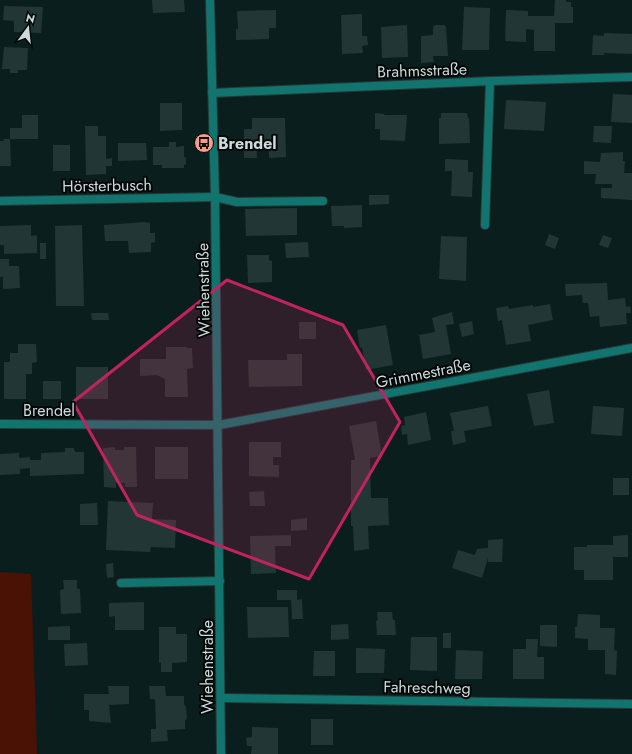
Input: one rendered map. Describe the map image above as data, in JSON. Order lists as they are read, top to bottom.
{
  "streets": {
    "street": [
      "Brahmsstraße",
      "Hörsterbusch",
      "Wiehenstraße",
      "Grimmestraße",
      "Brendel",
      "Fahreschweg"
    ]
  },
  "crossings": [
    ["Brahmsstraße", "Wiehenstraße"],
    ["Hörsterbusch", "Wiehenstraße"],
    ["Wiehenstraße", "Grimmestraße"],
    ["Wiehenstraße", "Brendel"],
    ["Wiehenstraße", "Fahreschweg"],
    ["Grimmestraße", "Brendel"]
  ],
  "places": {
    "bus stop": ["Brendel"]
  },
  "north": "top"
}
